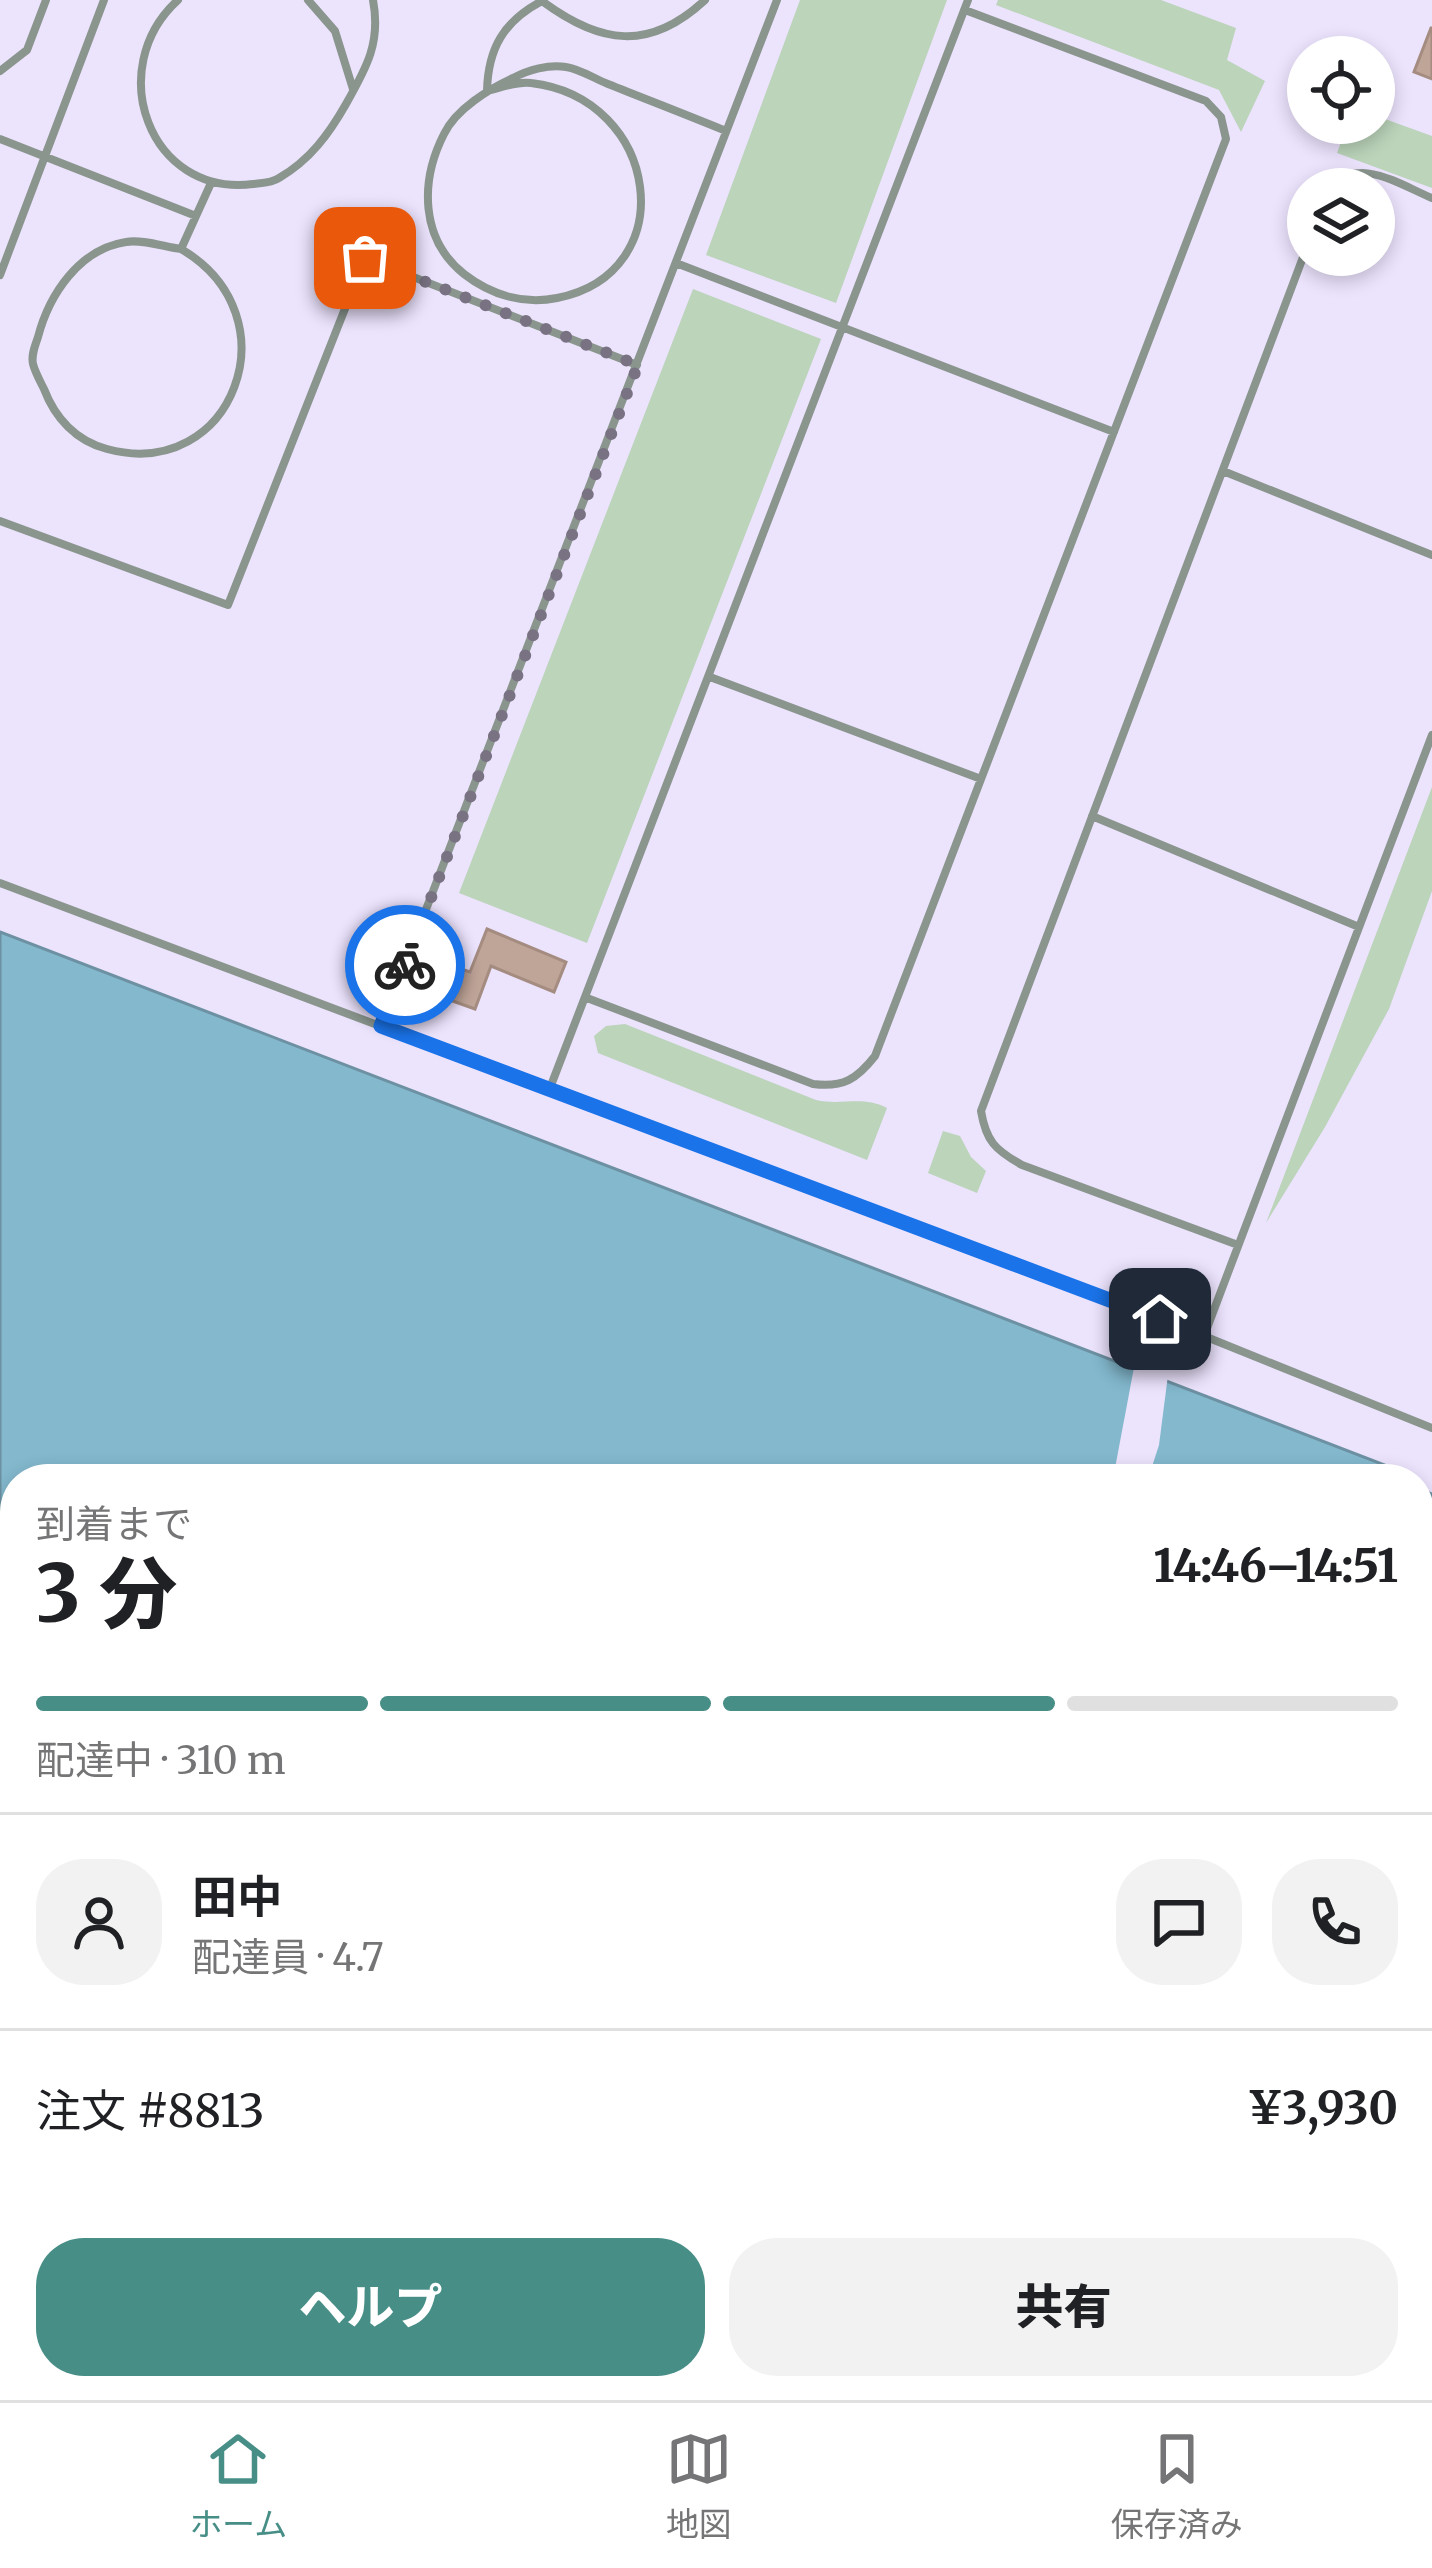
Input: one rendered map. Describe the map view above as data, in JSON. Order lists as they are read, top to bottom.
{
  "page": {
    "heading": ["3 分", "到着まで", "14:46–14:51"],
    "panel": [
      "田中",
      "配達員 · 4.7",
      "注文 #8813",
      "¥3,930"
    ],
    "bar": "配達中 · 310 m",
    "buttons": ["ヘルプ", "共有"],
    "tabs": ["ホーム", "地図", "保存済み"]
  }
}
